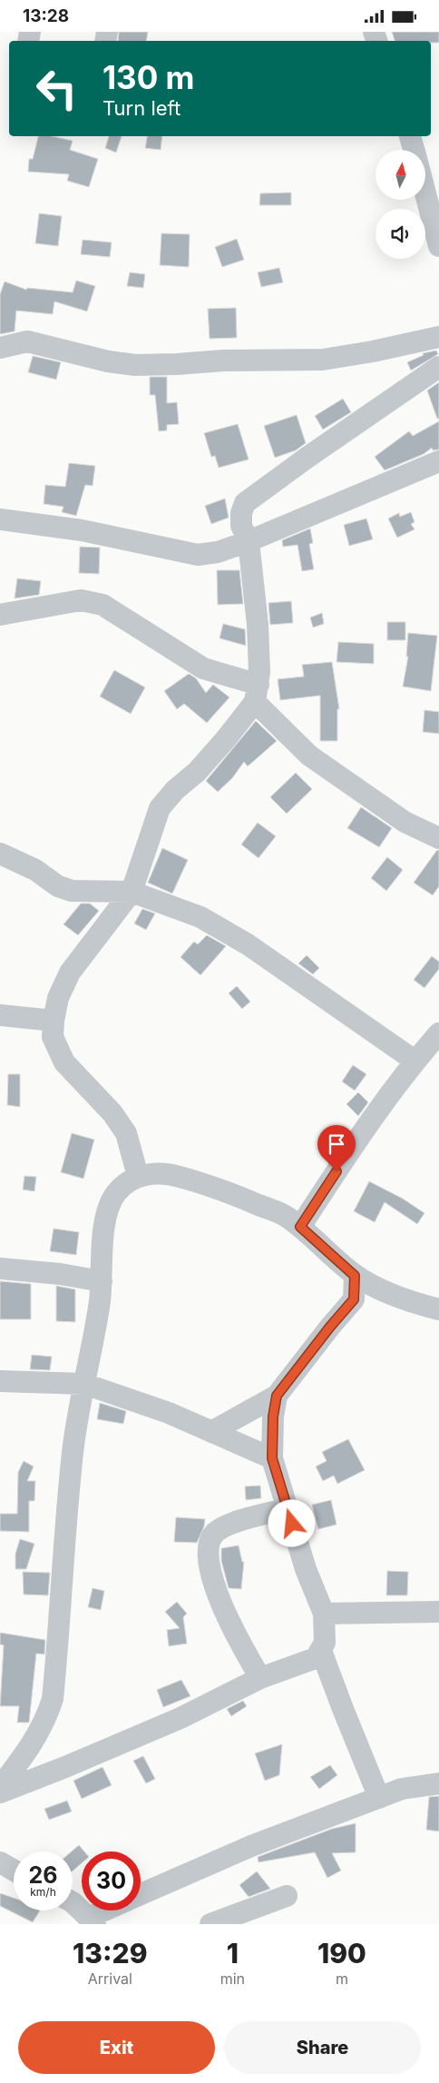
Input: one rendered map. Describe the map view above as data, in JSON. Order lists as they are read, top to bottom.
{
  "north": "top",
  "page": {
    "status": "13:28",
    "turn": ["130 m", "Turn left"],
    "speed": "26 km/h",
    "limit": "30",
    "eta": [
      "13:29",
      "Arrival",
      "1",
      "min",
      "190",
      "m"
    ],
    "buttons": ["Exit", "Share"]
  }
}
